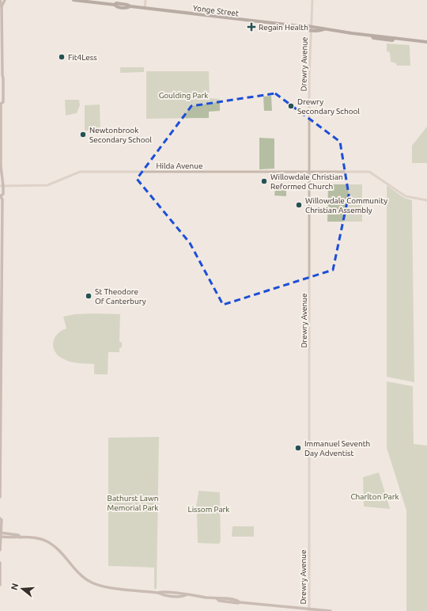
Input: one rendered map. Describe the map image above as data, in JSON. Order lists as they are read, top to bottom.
{
  "streets": {
    "main road": ["Yonge Street"],
    "street": ["Drewry Avenue", "Hilda Avenue"]
  },
  "crossings": [
    ["Yonge Street", "Drewry Avenue"],
    ["Drewry Avenue", "Hilda Avenue"]
  ],
  "parks": [
    "Goulding Park",
    "Charlton Park",
    "Bathurst Lawn Memorial Park",
    "Lissom Park"
  ],
  "places": {
    "health": ["Regain Health"],
    "other": [
      "Fit4Less",
      "Drewry Secondary School",
      "Newtonbrook Secondary School",
      "Willowdale Christian Reformed Church",
      "Willowdale Community Christian Assembly",
      "St Theodore Of Canterbury",
      "Immanuel Seventh Day Adventist"
    ]
  },
  "north": "left"
}
